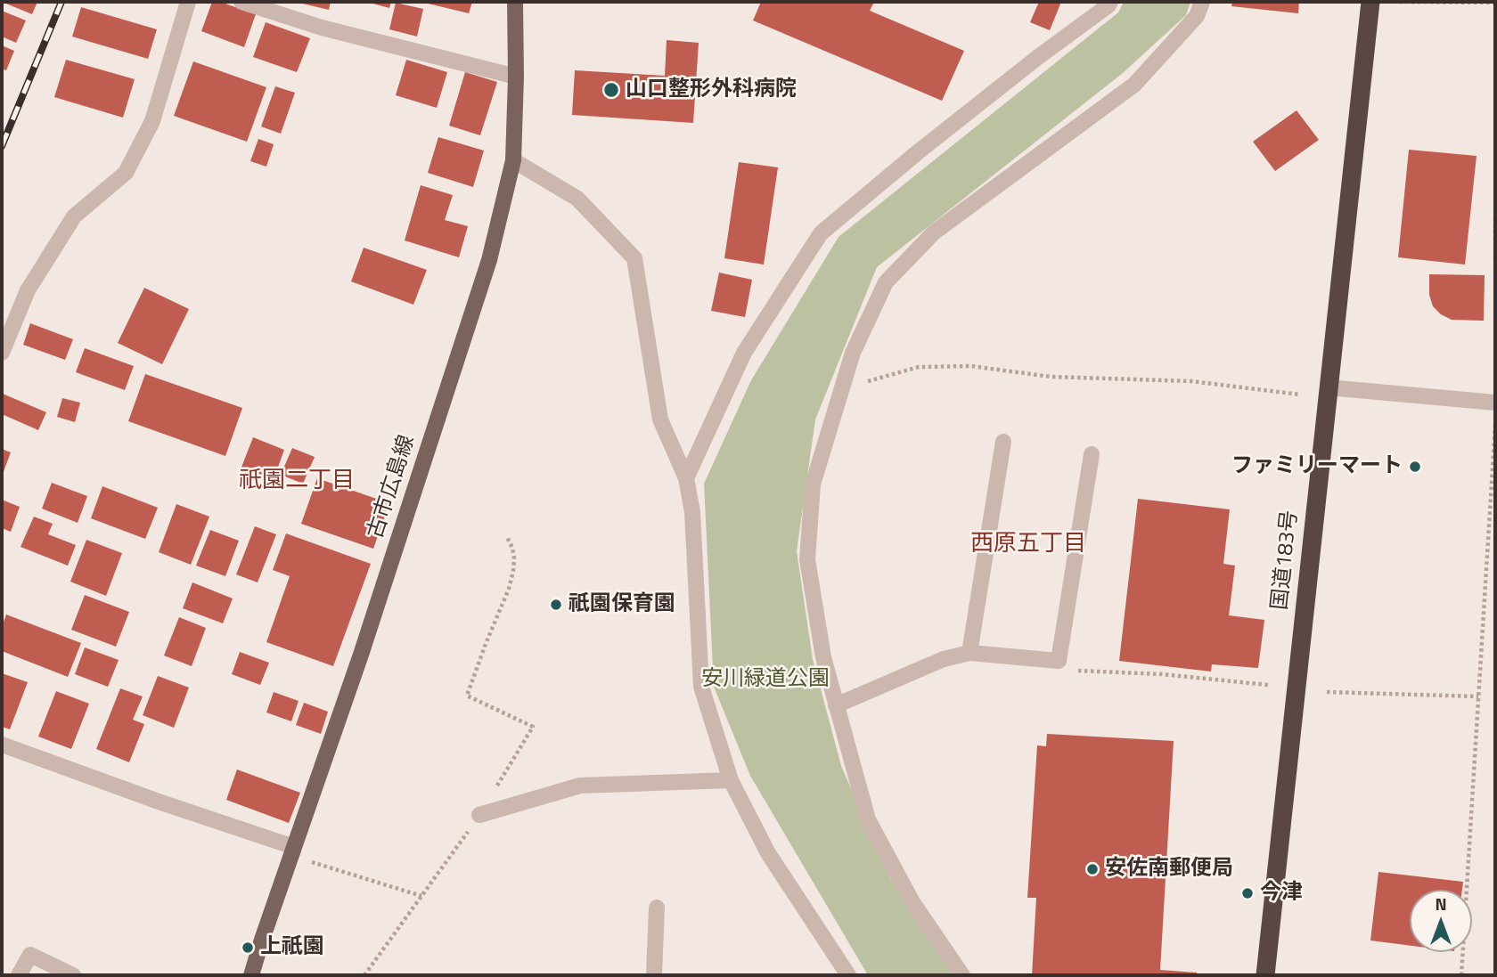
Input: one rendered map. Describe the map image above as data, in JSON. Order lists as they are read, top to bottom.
{
  "streets": {
    "highway": ["国道183号"],
    "main road": ["古市広島線"]
  },
  "districts": ["祇園二丁目", "西原五丁目"],
  "parks": ["安川緑道公園"],
  "places": [
    "山口整形外科病院",
    "ファミリーマート",
    "祇園保育園",
    "安佐南郵便局",
    "今津",
    "上祇園"
  ],
  "north": "top"
}
